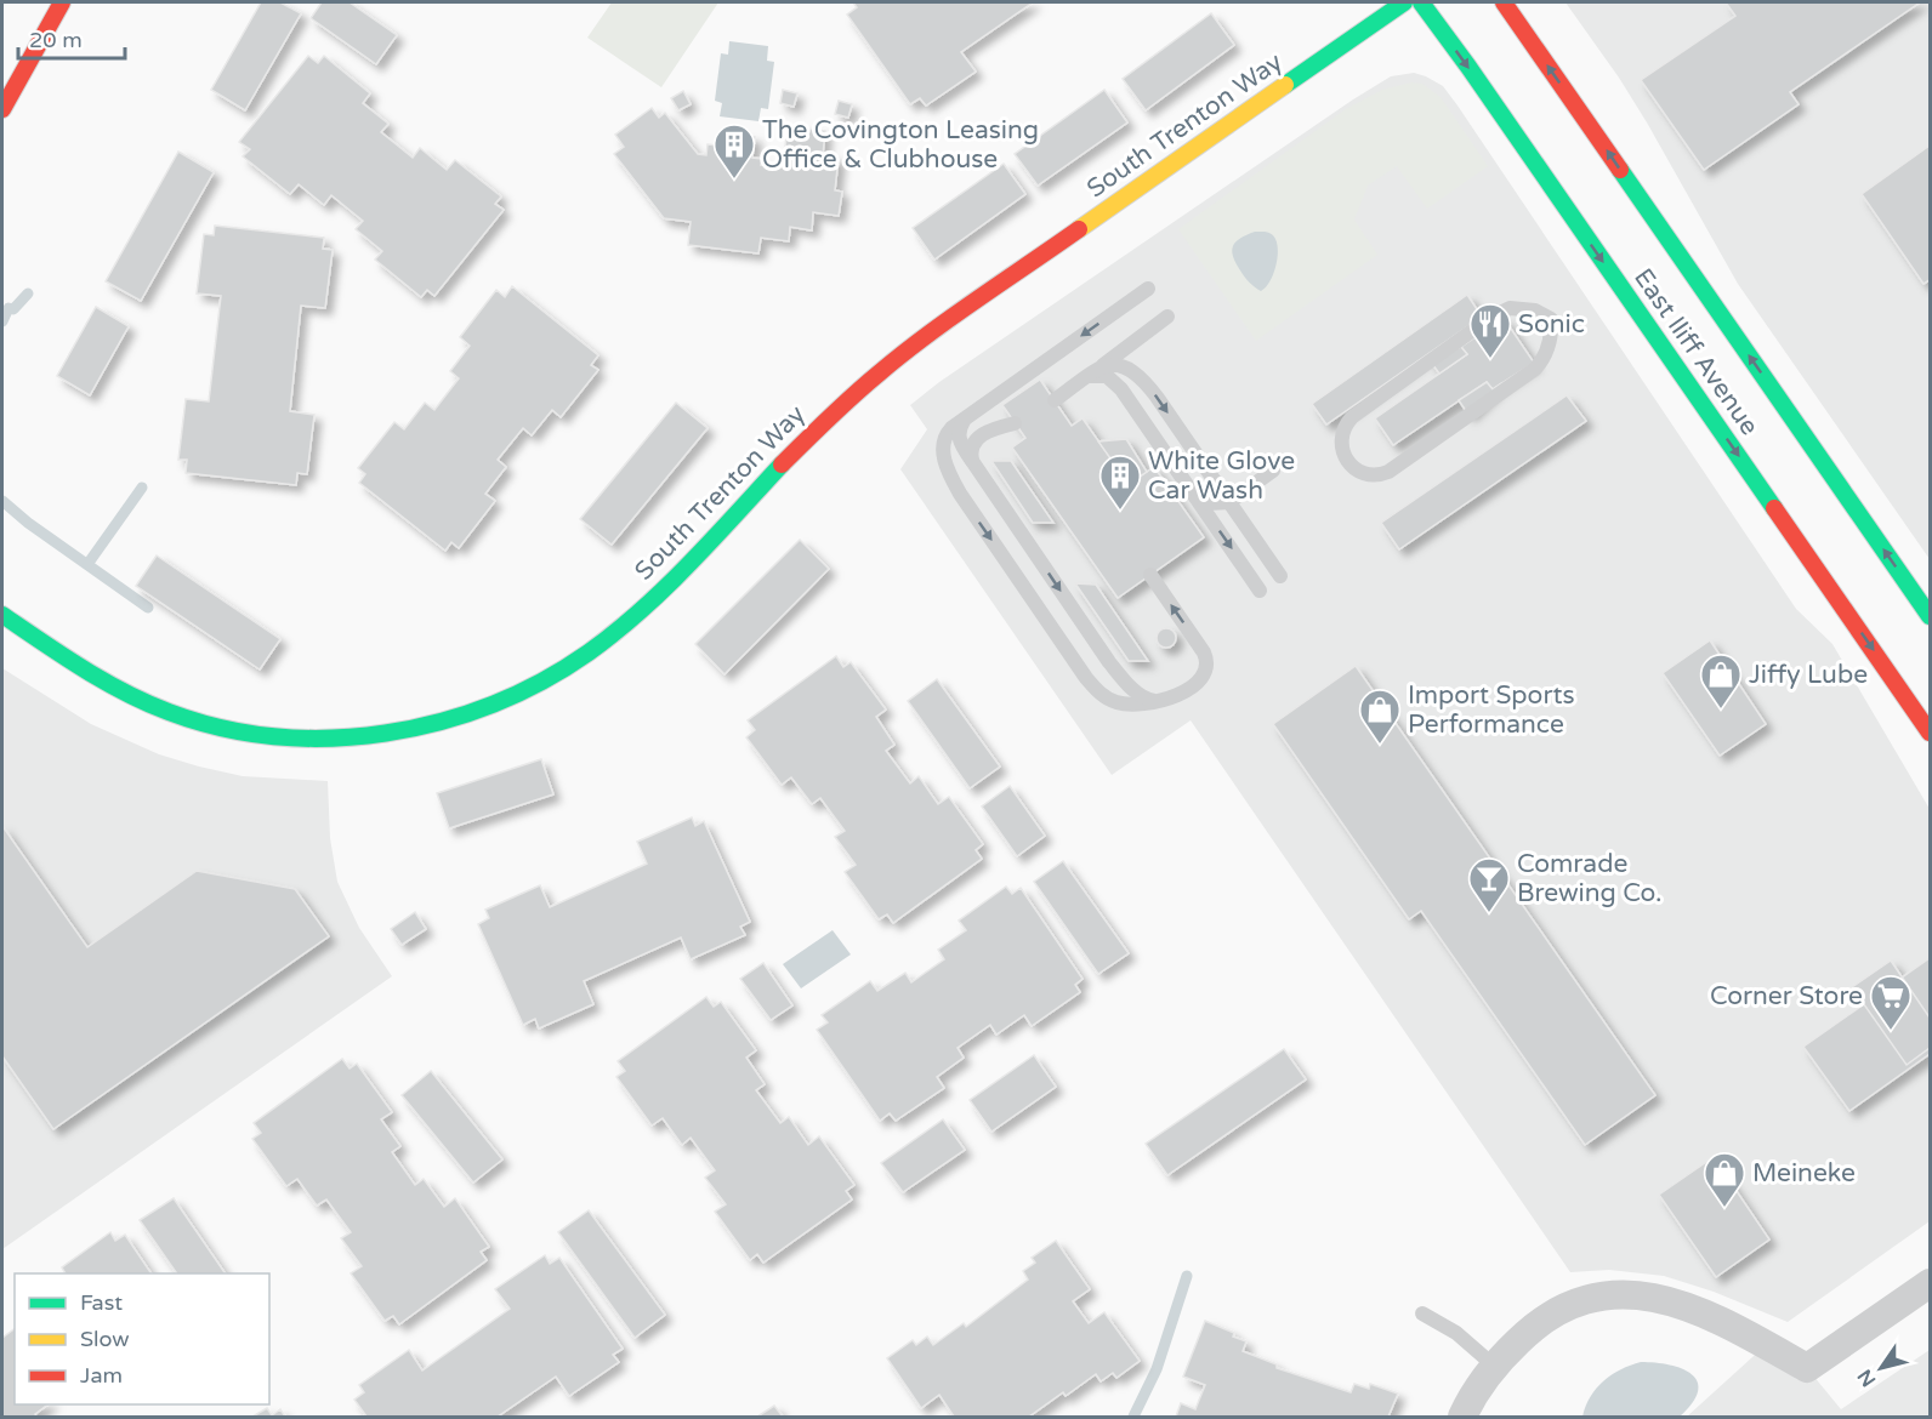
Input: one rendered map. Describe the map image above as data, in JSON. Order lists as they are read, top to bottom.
{
  "streets": {
    "street": ["South Trenton Way", "East Iliff Avenue"]
  },
  "places": {
    "building": ["The Covington Leasing Office & Clubhouse", "White Glove Car Wash"],
    "restaurant": ["Sonic"],
    "shop": ["Jiffy Lube", "Import Sports Performance", "Meineke"],
    "bar": ["Comrade Brewing Co."],
    "supermarket": ["Corner Store"]
  },
  "legend": ["Fast", "Slow", "Jam"],
  "scale_bar": "20 m",
  "north": "bottom left"
}
